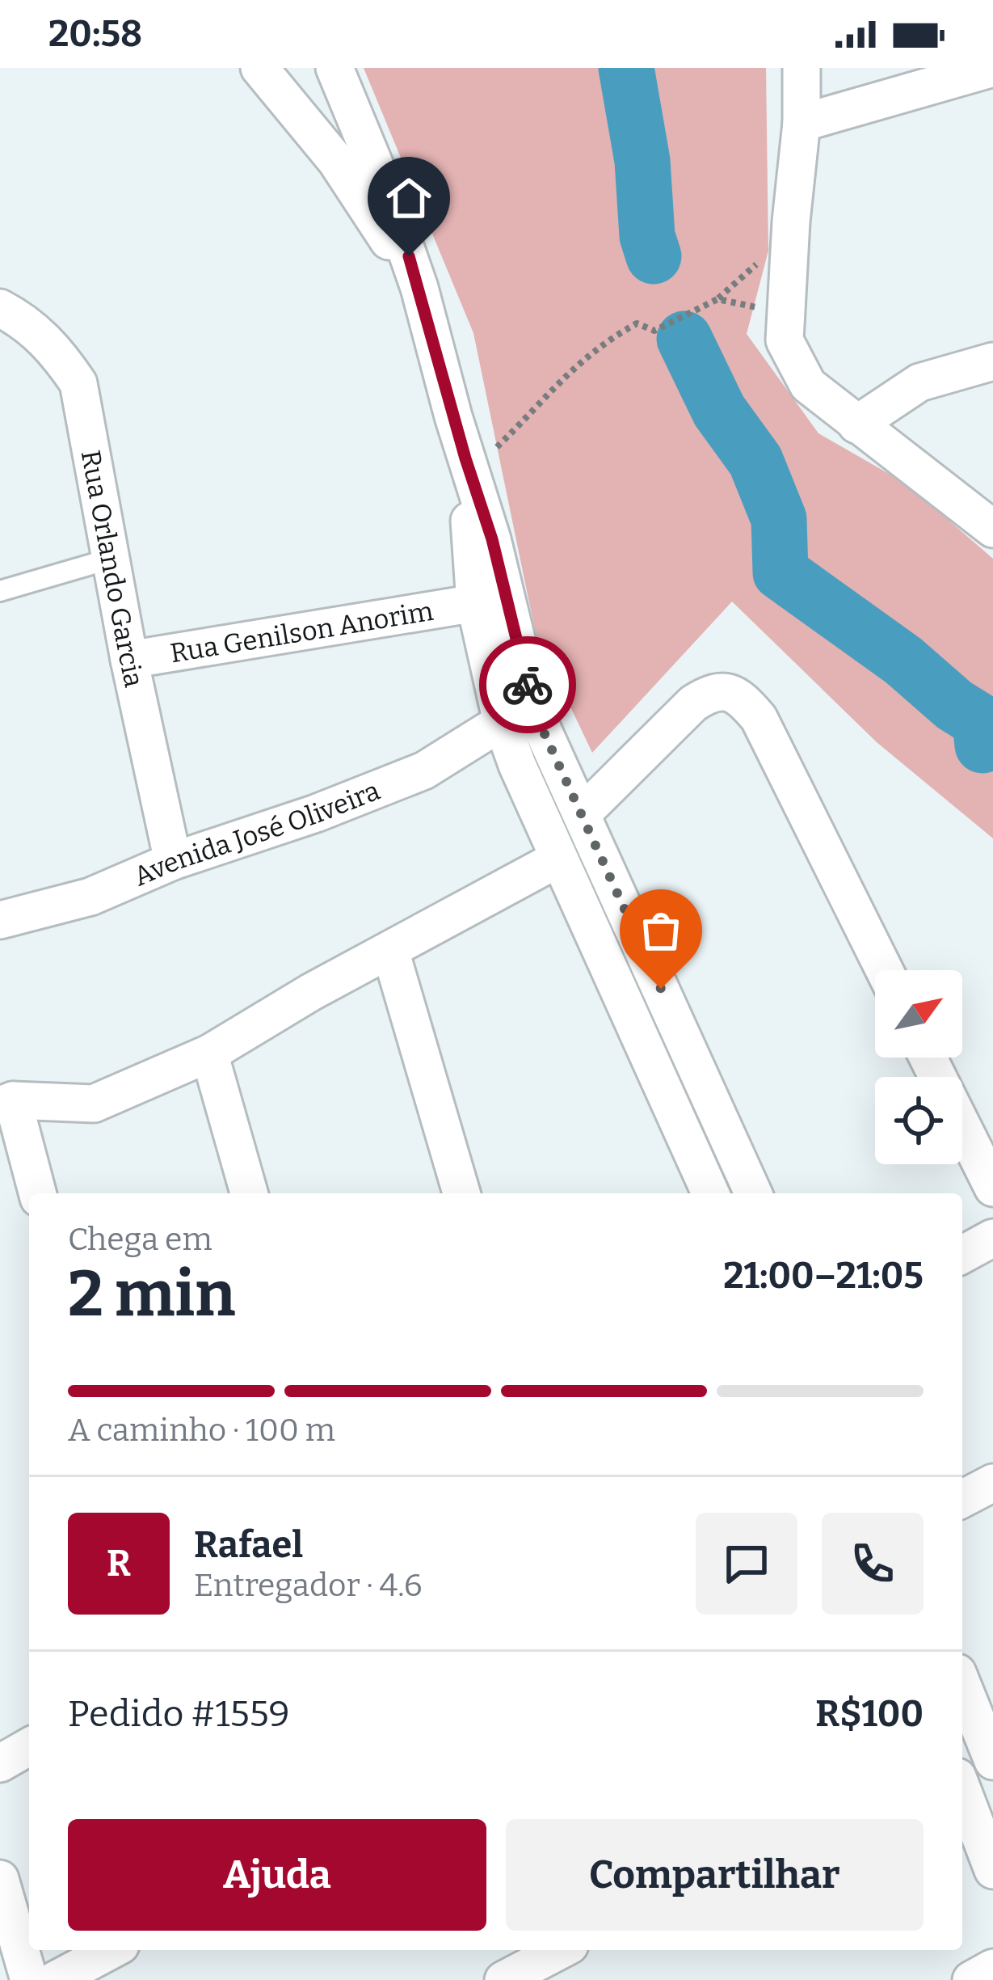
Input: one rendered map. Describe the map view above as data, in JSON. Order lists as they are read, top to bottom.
{
  "streets": {
    "street": ["Rua Orlando Garcia", "Rua Genilson Anorim", "Avenida José Oliveira"]
  },
  "crossings": [
    ["Rua Orlando Garcia", "Rua Genilson Anorim"],
    ["Rua Orlando Garcia", "Avenida José Oliveira"]
  ],
  "north": "top right",
  "page": {
    "status": "20:58",
    "heading": ["2 min", "Chega em", "21:00–21:05"],
    "panel": [
      "Rafael",
      "Entregador · 4.6",
      "Pedido #1559",
      "R$100"
    ],
    "bar": "A caminho · 100 m",
    "round": "R",
    "buttons": ["Ajuda", "Compartilhar"]
  }
}
